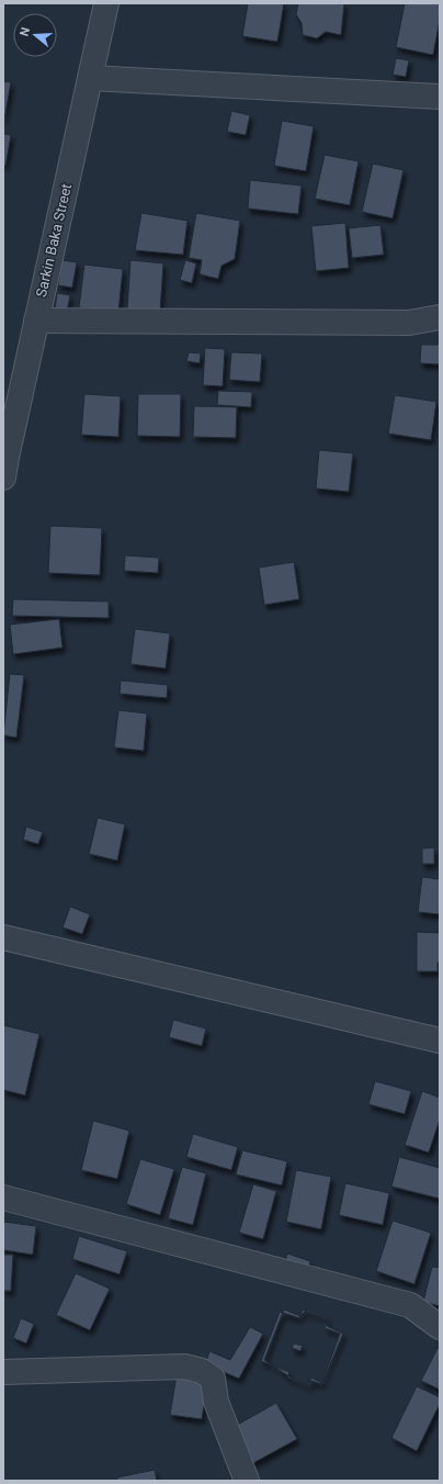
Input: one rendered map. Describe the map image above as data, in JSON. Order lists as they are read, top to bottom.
{
  "streets": {
    "street": ["Sarkin Baka Street"]
  },
  "north": "left"
}
